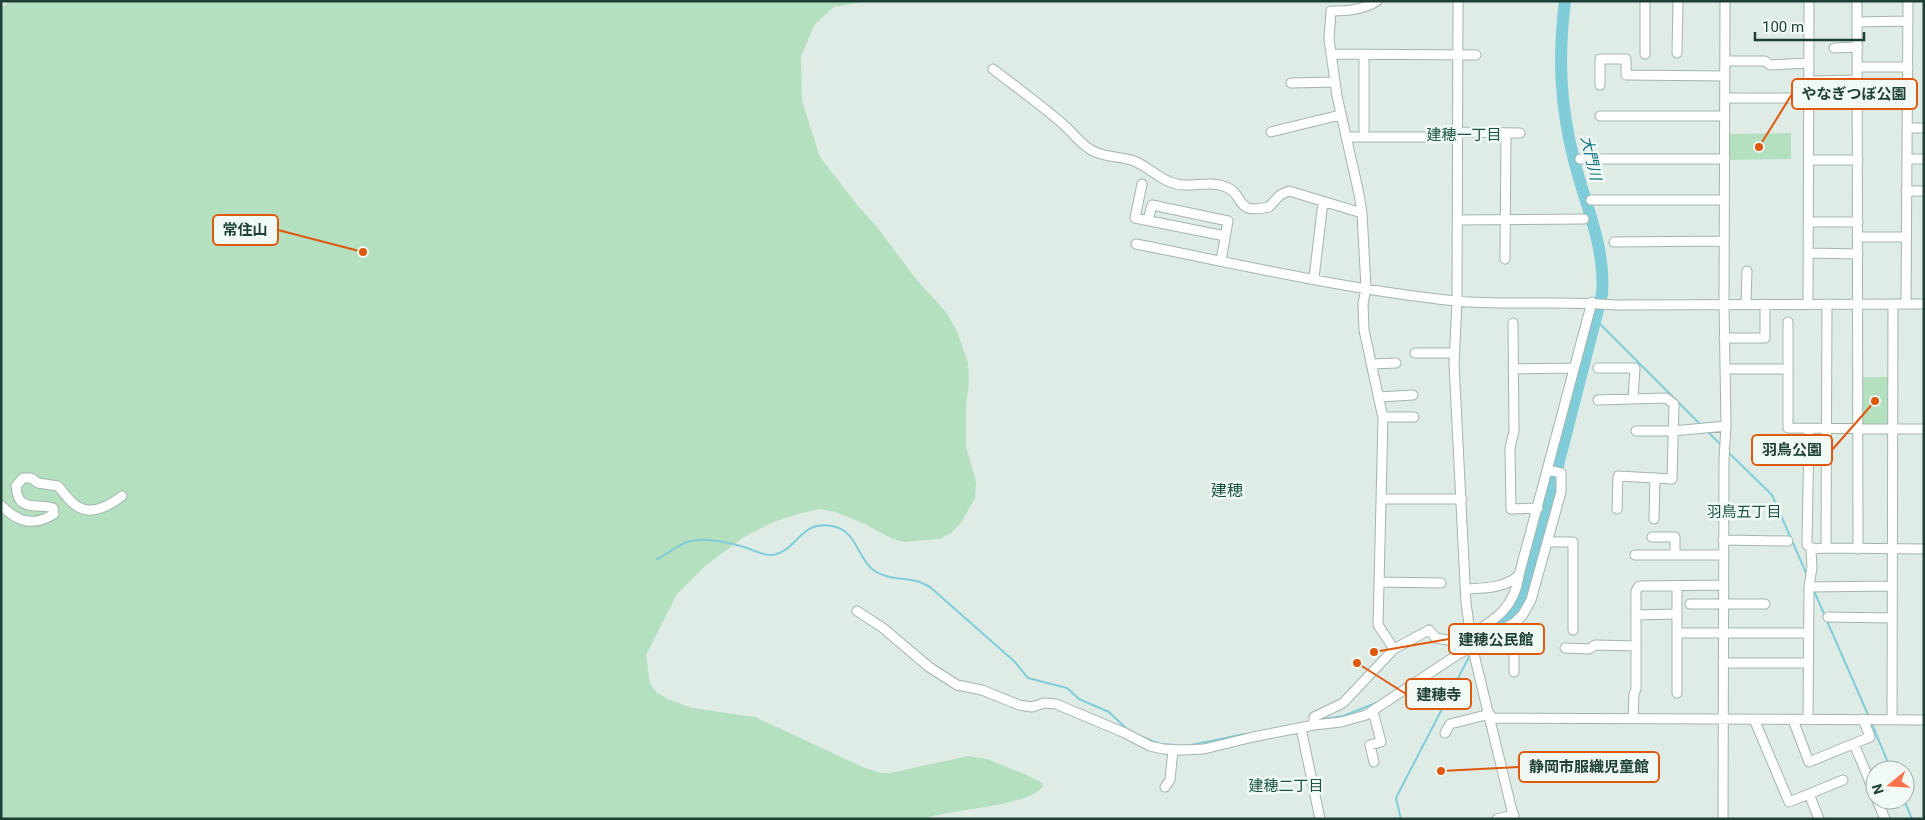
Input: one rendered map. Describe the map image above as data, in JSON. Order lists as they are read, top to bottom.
{
  "districts": [
    "建穂一丁目",
    "建穂",
    "羽鳥五丁目",
    "建穂二丁目"
  ],
  "water": ["大門川"],
  "places": [
    "やなぎつぼ公園",
    "常住山",
    "羽鳥公園",
    "建穂公民館",
    "建穂寺",
    "静岡市服織児童館"
  ],
  "scale_bar": "100 m",
  "north": "left"
}
